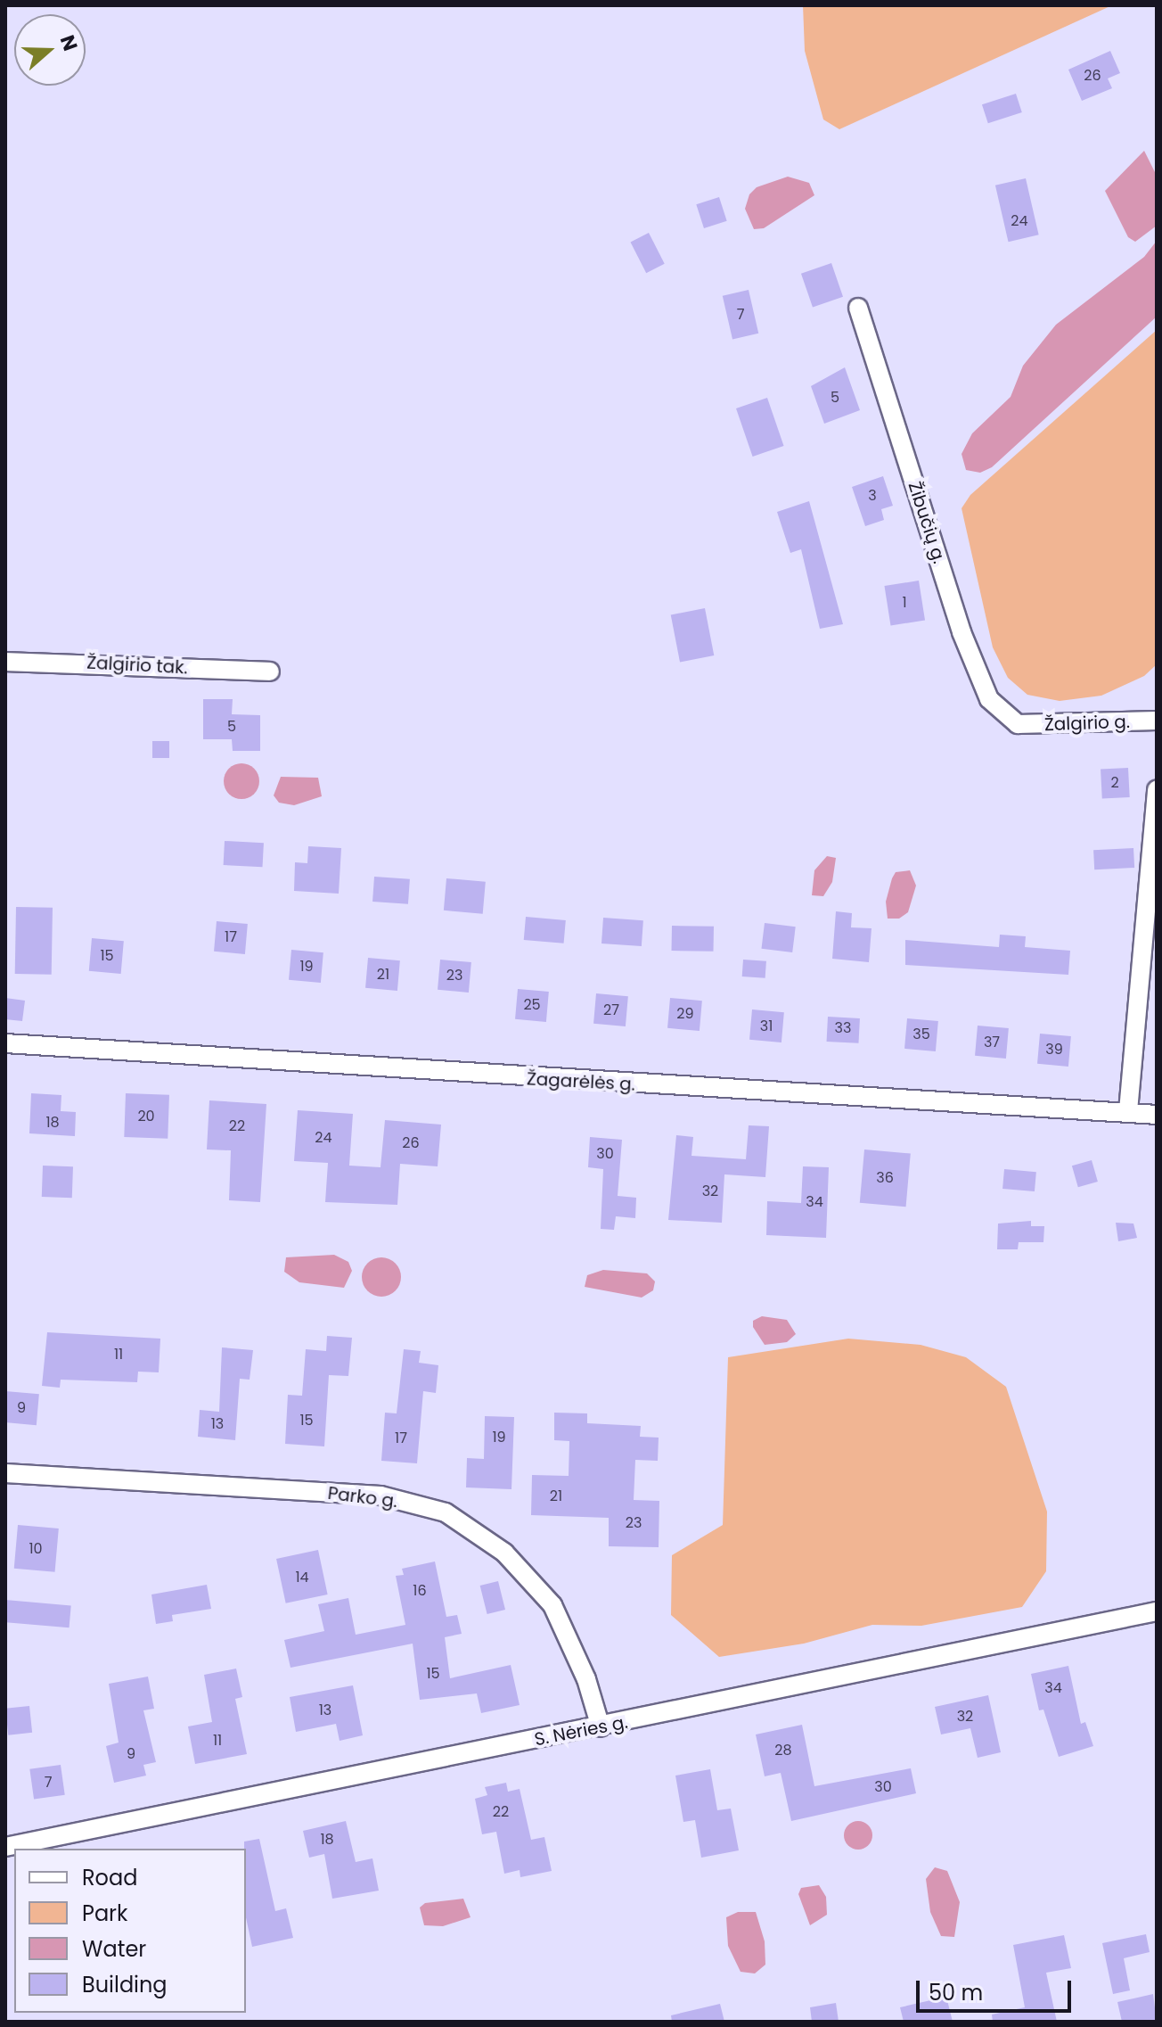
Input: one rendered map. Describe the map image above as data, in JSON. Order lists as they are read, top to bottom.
{
  "streets": {
    "street": [
      "Žibučių g.",
      "Žalgirio tak.",
      "Žalgirio g.",
      "Žagarėlės g.",
      "Parko g.",
      "S. Nėries g."
    ]
  },
  "crossings": [
    ["Žibučių g.", "Žalgirio g."],
    ["Parko g.", "S. Nėries g."]
  ],
  "house_numbers": [
    "26",
    "24",
    "7",
    "5",
    "3",
    "1",
    "5",
    "2",
    "17",
    "15",
    "19",
    "21",
    "23",
    "25",
    "27",
    "29",
    "31",
    "33",
    "35",
    "37",
    "39",
    "20",
    "18",
    "22",
    "24",
    "26",
    "30",
    "36",
    "32",
    "34",
    "11",
    "9",
    "15",
    "13",
    "19",
    "17",
    "21",
    "23",
    "10",
    "14",
    "16",
    "15",
    "34",
    "13",
    "32",
    "11",
    "28",
    "9",
    "7",
    "30",
    "22",
    "18"
  ],
  "legend": [
    "Road",
    "Park",
    "Water",
    "Building"
  ],
  "scale_bar": "50 m",
  "north": "right"
}
